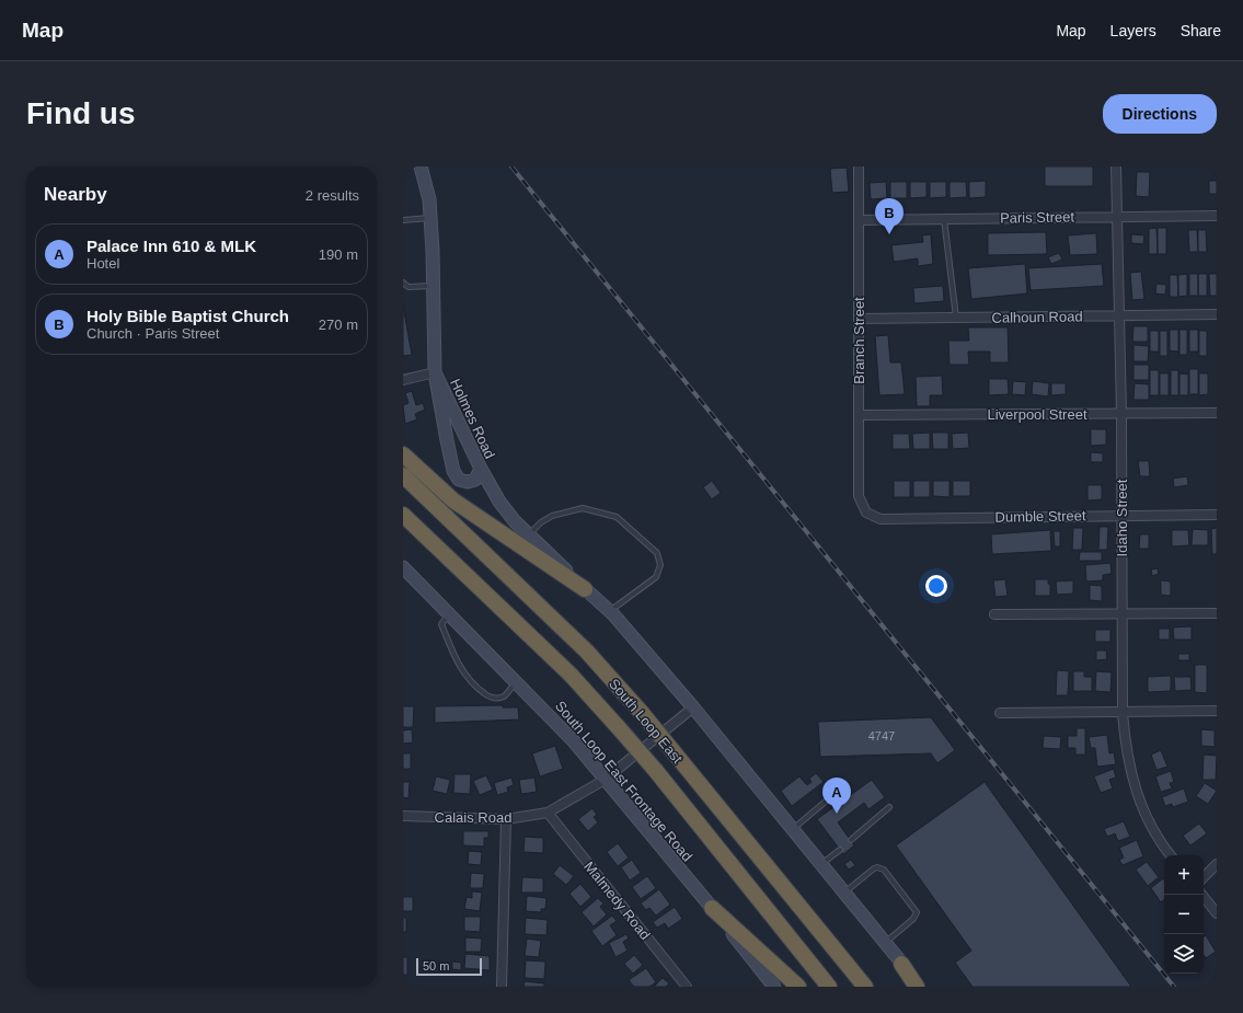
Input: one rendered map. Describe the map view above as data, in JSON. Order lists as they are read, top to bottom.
{
  "streets": {
    "highway": ["South Loop East"],
    "main road": ["Holmes Road", "South Loop East Frontage Road"],
    "street": [
      "Paris Street",
      "Calhoun Road",
      "Branch Street",
      "Liverpool Street",
      "Dumble Street",
      "Idaho Street",
      "Calais Road",
      "Malmedy Road"
    ]
  },
  "crossings": [
    ["Paris Street", "Branch Street"],
    ["Paris Street", "Idaho Street"],
    ["Calhoun Road", "Branch Street"],
    ["Calhoun Road", "Idaho Street"],
    ["Branch Street", "Liverpool Street"],
    ["Branch Street", "Dumble Street"],
    ["Liverpool Street", "Idaho Street"],
    ["Dumble Street", "Idaho Street"],
    ["South Loop East Frontage Road", "Calais Road"],
    ["Calais Road", "Malmedy Road"]
  ],
  "house_numbers": ["4747"],
  "scale_bar": "50 m",
  "page": {
    "header": "Map",
    "nav": ["Map", "Layers", "Share"],
    "buttons": "Directions",
    "title": "Find us",
    "heading": ["Nearby", "2 results"],
    "pins": ["B", "A"],
    "list": [
      {
        "mark": "A",
        "name": "Palace Inn 610 & MLK",
        "note": "Hotel",
        "value": "190 m"
      },
      {
        "mark": "B",
        "name": "Holy Bible Baptist Church",
        "note": "Church · Paris Street",
        "value": "270 m"
      }
    ],
    "map_buttons": ["+", "−"],
    "scale": "50 m"
  }
}
